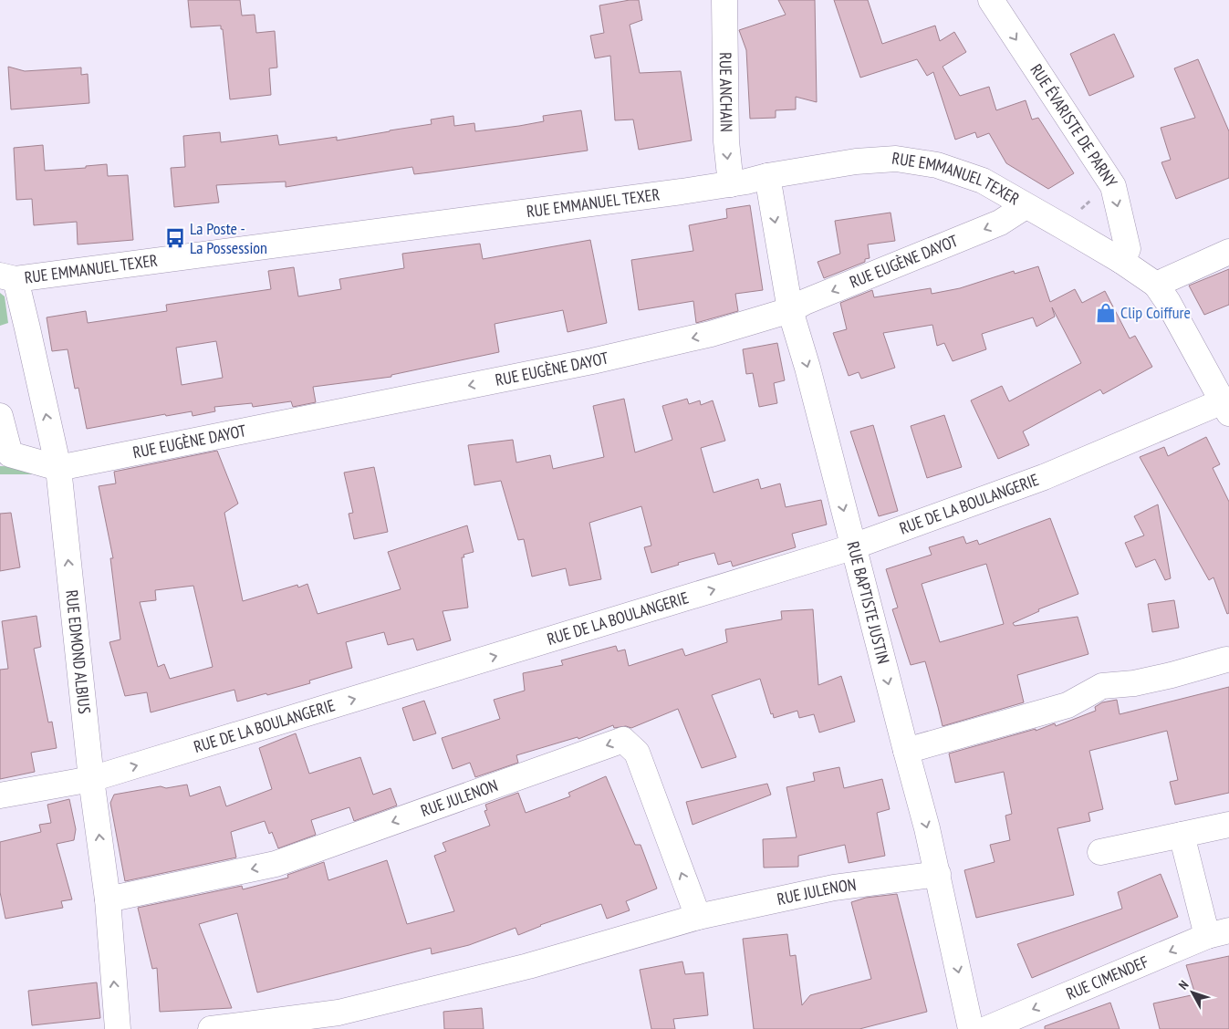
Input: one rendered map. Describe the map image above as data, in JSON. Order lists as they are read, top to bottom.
{
  "streets": {
    "street": [
      "RUE ANCHAIN",
      "RUE ÉVARISTE DE PARNY",
      "RUE EMMANUEL TEXER",
      "RUE EUGÈNE DAYOT",
      "RUE DE LA BOULANGERIE",
      "RUE BAPTISTE JUSTIN",
      "RUE EDMOND ALBIUS",
      "RUE JULENON",
      "RUE CIMENDEF"
    ]
  },
  "crossings": [
    ["RUE ANCHAIN", "RUE EMMANUEL TEXER"],
    ["RUE ÉVARISTE DE PARNY", "RUE EMMANUEL TEXER"],
    ["RUE EMMANUEL TEXER", "RUE EUGÈNE DAYOT"],
    ["RUE EMMANUEL TEXER", "RUE BAPTISTE JUSTIN"],
    ["RUE EMMANUEL TEXER", "RUE EDMOND ALBIUS"],
    ["RUE EUGÈNE DAYOT", "RUE BAPTISTE JUSTIN"],
    ["RUE EUGÈNE DAYOT", "RUE EDMOND ALBIUS"],
    ["RUE DE LA BOULANGERIE", "RUE BAPTISTE JUSTIN"],
    ["RUE DE LA BOULANGERIE", "RUE EDMOND ALBIUS"],
    ["RUE BAPTISTE JUSTIN", "RUE JULENON"],
    ["RUE EDMOND ALBIUS", "RUE JULENON"]
  ],
  "one_way": [
    "RUE ANCHAIN",
    "RUE ÉVARISTE DE PARNY",
    "RUE EUGÈNE DAYOT",
    "RUE DE LA BOULANGERIE",
    "RUE BAPTISTE JUSTIN",
    "RUE EDMOND ALBIUS"
  ],
  "places": {
    "bus stop": ["La Poste - La Possession"],
    "shop": ["Clip Coiffure"]
  },
  "north": "top left"
}
